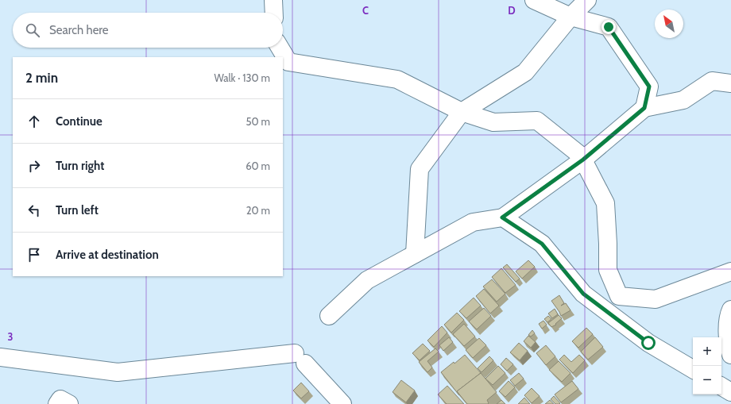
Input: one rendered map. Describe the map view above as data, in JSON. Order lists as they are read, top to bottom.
{
  "north": "top left",
  "page": {
    "search": "Search here",
    "heading": ["2 min", "Walk · 130 m"],
    "list": [
      ["Continue", "50 m"],
      ["Turn right", "60 m"],
      ["Turn left", "20 m"],
      "Arrive at destination"
    ],
    "map_buttons": ["+", "−"]
  },
  "grid": {
    "columns": ["C", "D"],
    "rows": ["3"]
  }
}
